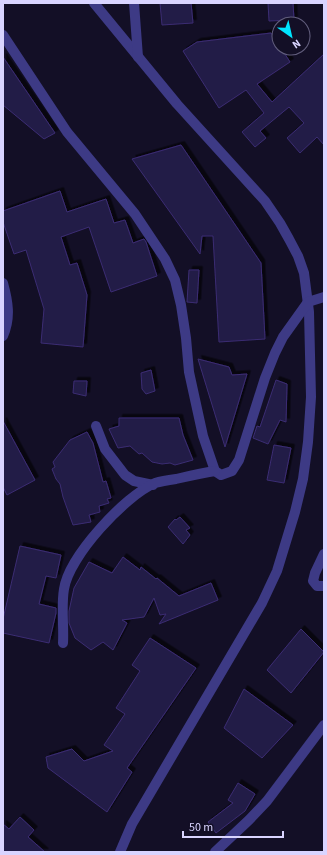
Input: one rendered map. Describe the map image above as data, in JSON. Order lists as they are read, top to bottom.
{
  "scale_bar": "50 m",
  "north": "bottom right"
}
